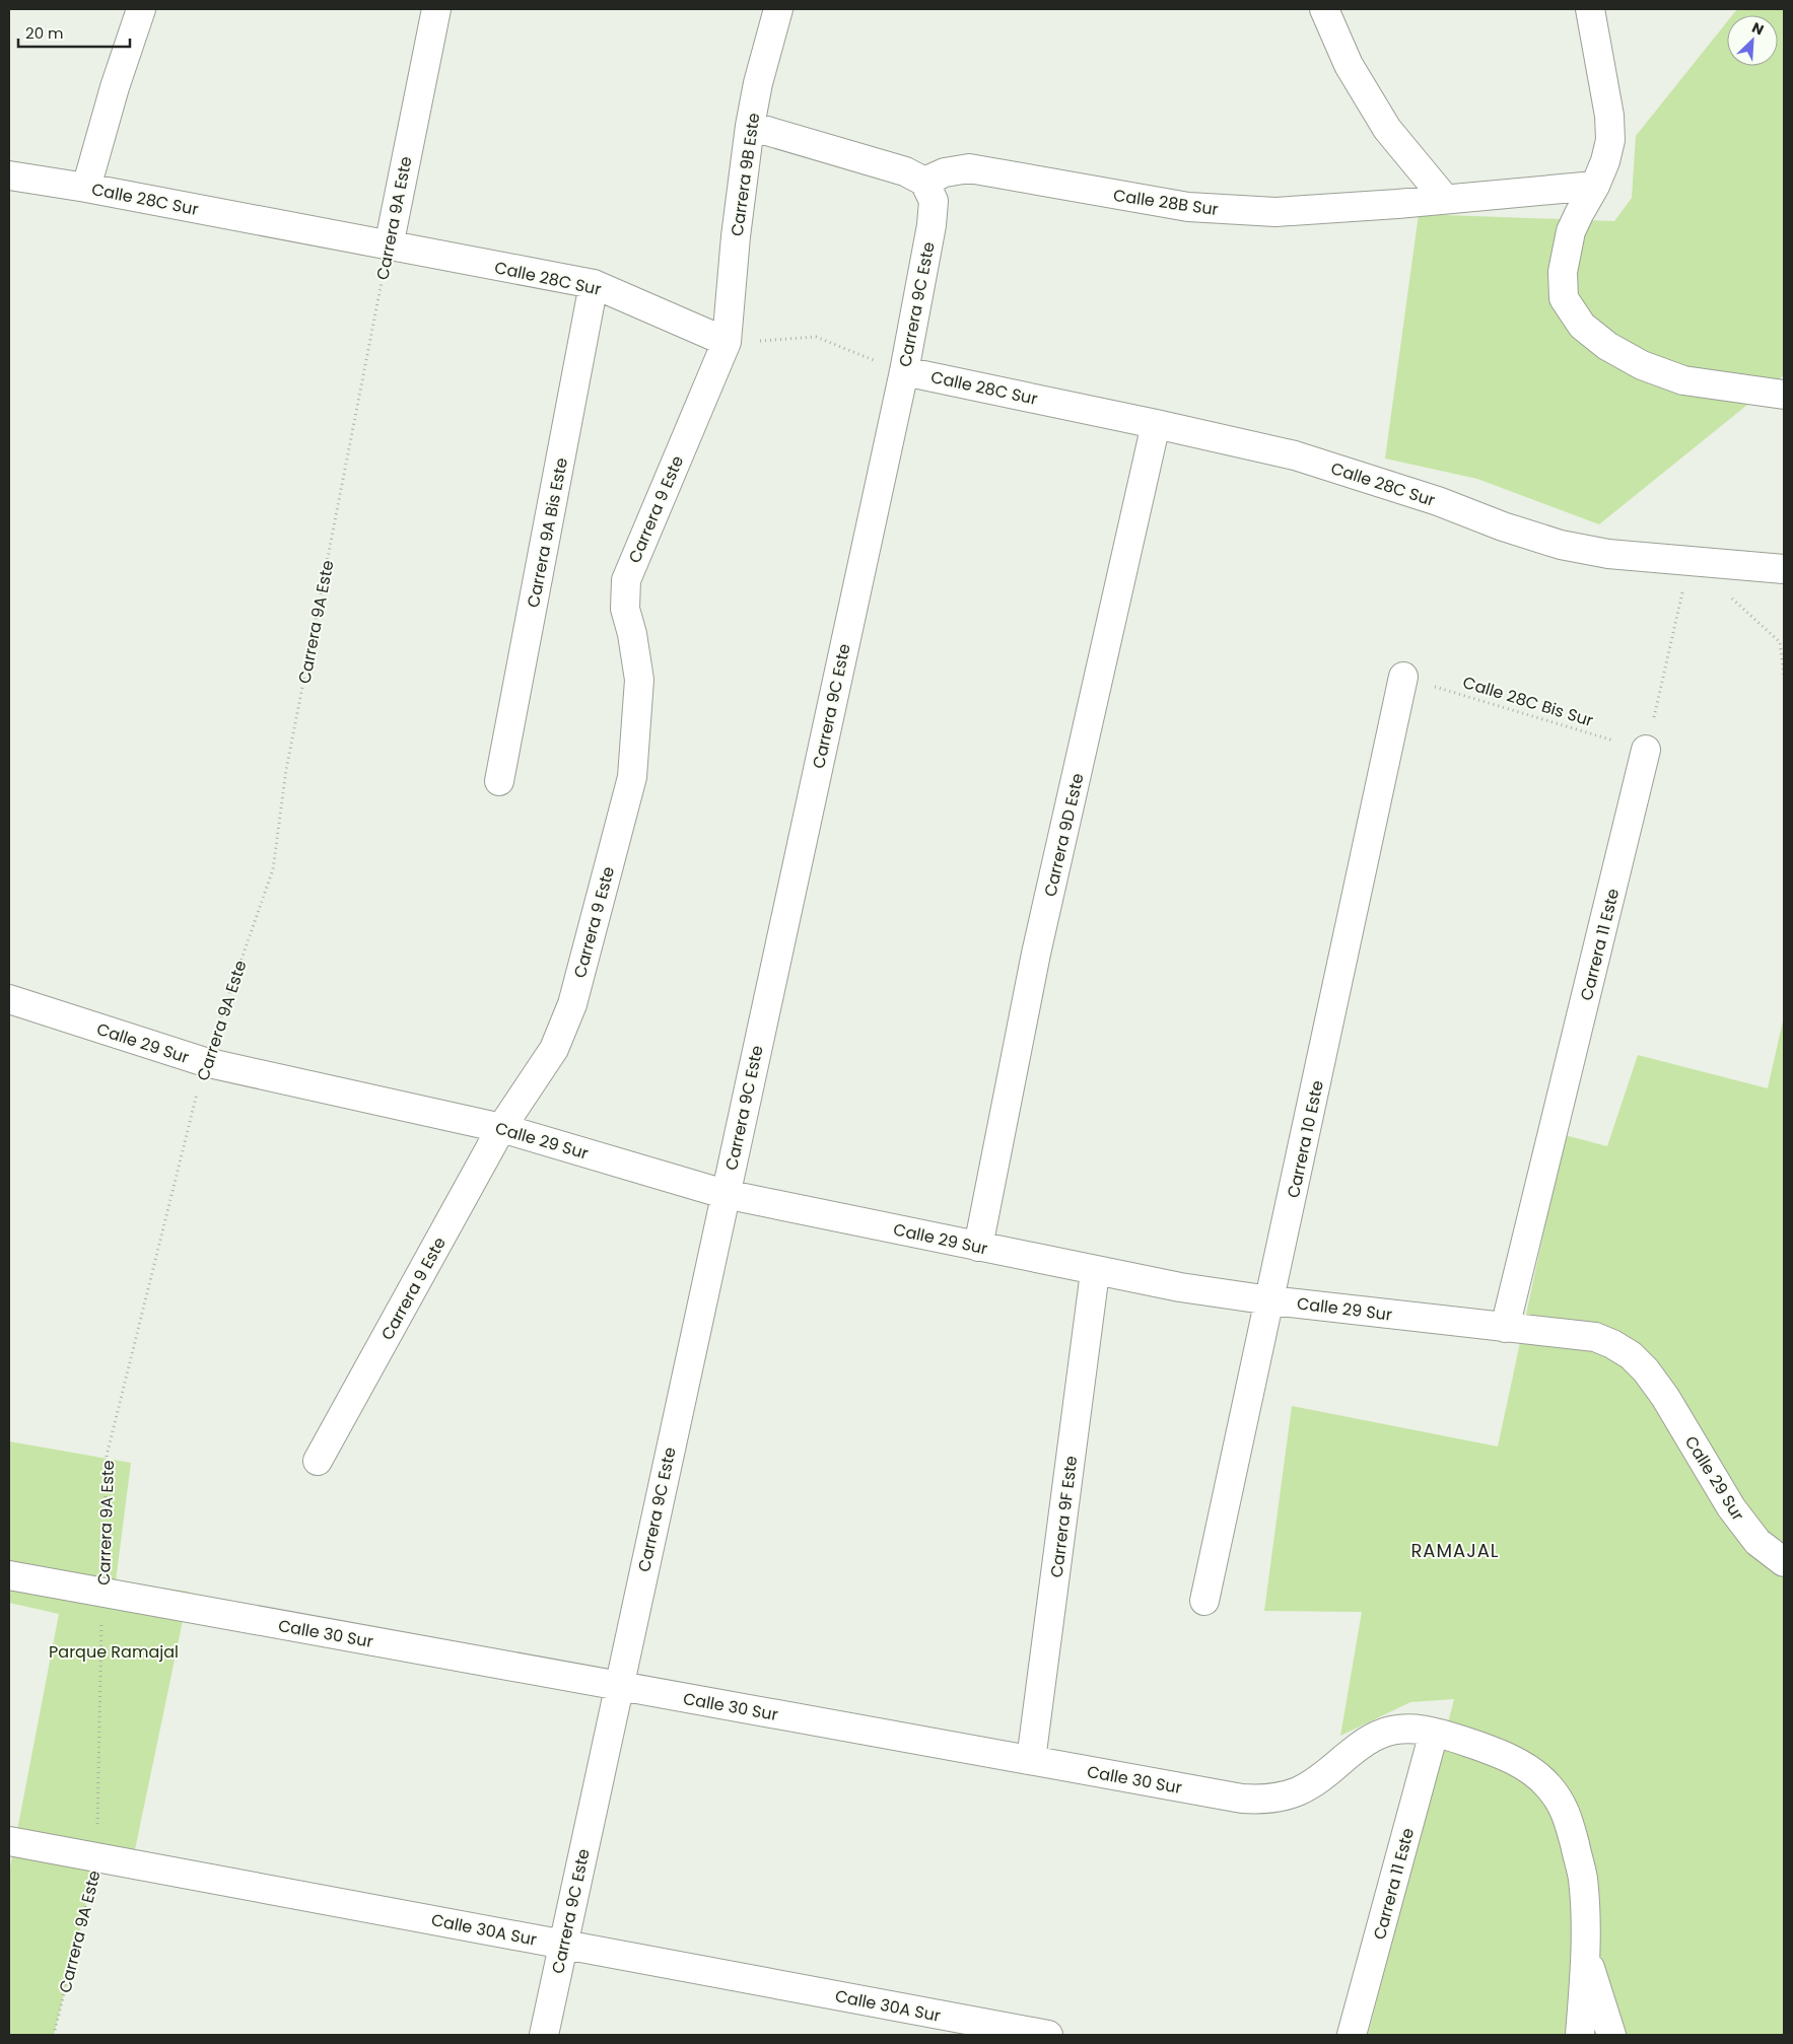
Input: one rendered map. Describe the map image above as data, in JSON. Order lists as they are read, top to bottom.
{
  "streets": {
    "street": [
      "Carrera 9B Este",
      "Calle 28C Sur",
      "Calle 28B Sur",
      "Carrera 9A Este",
      "Carrera 9C Este",
      "Carrera 9 Este",
      "Carrera 9A Bis Este",
      "Carrera 9D Este",
      "Carrera 11 Este",
      "Calle 29 Sur",
      "Carrera 10 Este",
      "Carrera 9F Este",
      "Calle 30 Sur",
      "Calle 30A Sur"
    ],
    "path": ["Calle 28C Bis Sur"]
  },
  "crossings": [
    ["Carrera 9B Este", "Calle 28C Sur"],
    ["Carrera 9B Este", "Carrera 9 Este"],
    ["Calle 28C Sur", "Carrera 9A Este"],
    ["Calle 28C Sur", "Carrera 9C Este"],
    ["Calle 28C Sur", "Carrera 9 Este"],
    ["Calle 28C Sur", "Carrera 9A Bis Este"],
    ["Calle 28C Sur", "Carrera 9D Este"],
    ["Calle 28B Sur", "Carrera 9C Este"],
    ["Carrera 9A Este", "Calle 29 Sur"],
    ["Carrera 9A Este", "Calle 30 Sur"],
    ["Carrera 9A Este", "Calle 30A Sur"],
    ["Carrera 9C Este", "Calle 29 Sur"],
    ["Carrera 9C Este", "Calle 30 Sur"],
    ["Carrera 9C Este", "Calle 30A Sur"],
    ["Carrera 9 Este", "Calle 29 Sur"],
    ["Calle 28C Bis Sur", "Carrera 11 Este"],
    ["Calle 28C Bis Sur", "Carrera 10 Este"],
    ["Carrera 9D Este", "Calle 29 Sur"],
    ["Carrera 11 Este", "Calle 29 Sur"],
    ["Carrera 11 Este", "Calle 30 Sur"],
    ["Calle 29 Sur", "Carrera 10 Este"],
    ["Calle 29 Sur", "Carrera 9F Este"],
    ["Carrera 9F Este", "Calle 30 Sur"]
  ],
  "districts": ["RAMAJAL"],
  "parks": ["Parque Ramajal"],
  "scale_bar": "20 m",
  "north": "top right"
}
